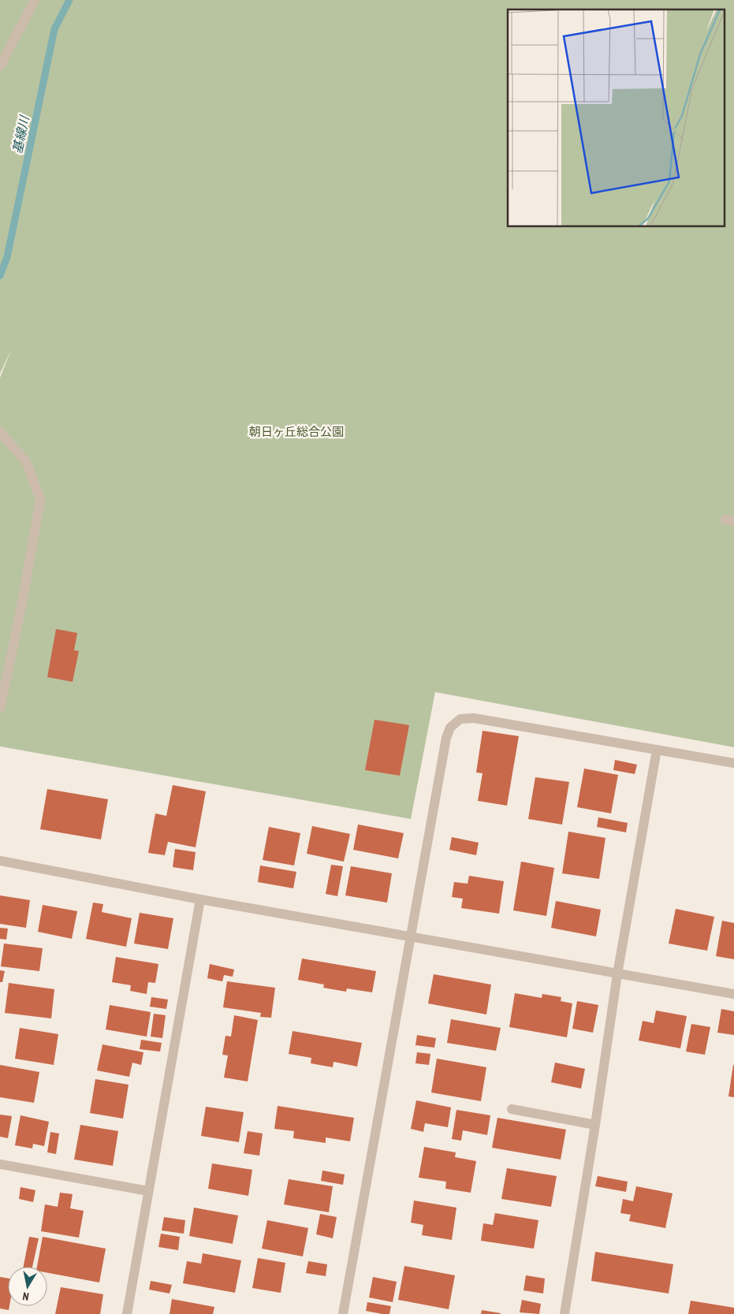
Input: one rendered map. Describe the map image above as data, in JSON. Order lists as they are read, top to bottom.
{
  "water": ["基線川"],
  "parks": ["朝日ヶ丘総合公園"],
  "north": "bottom"
}
